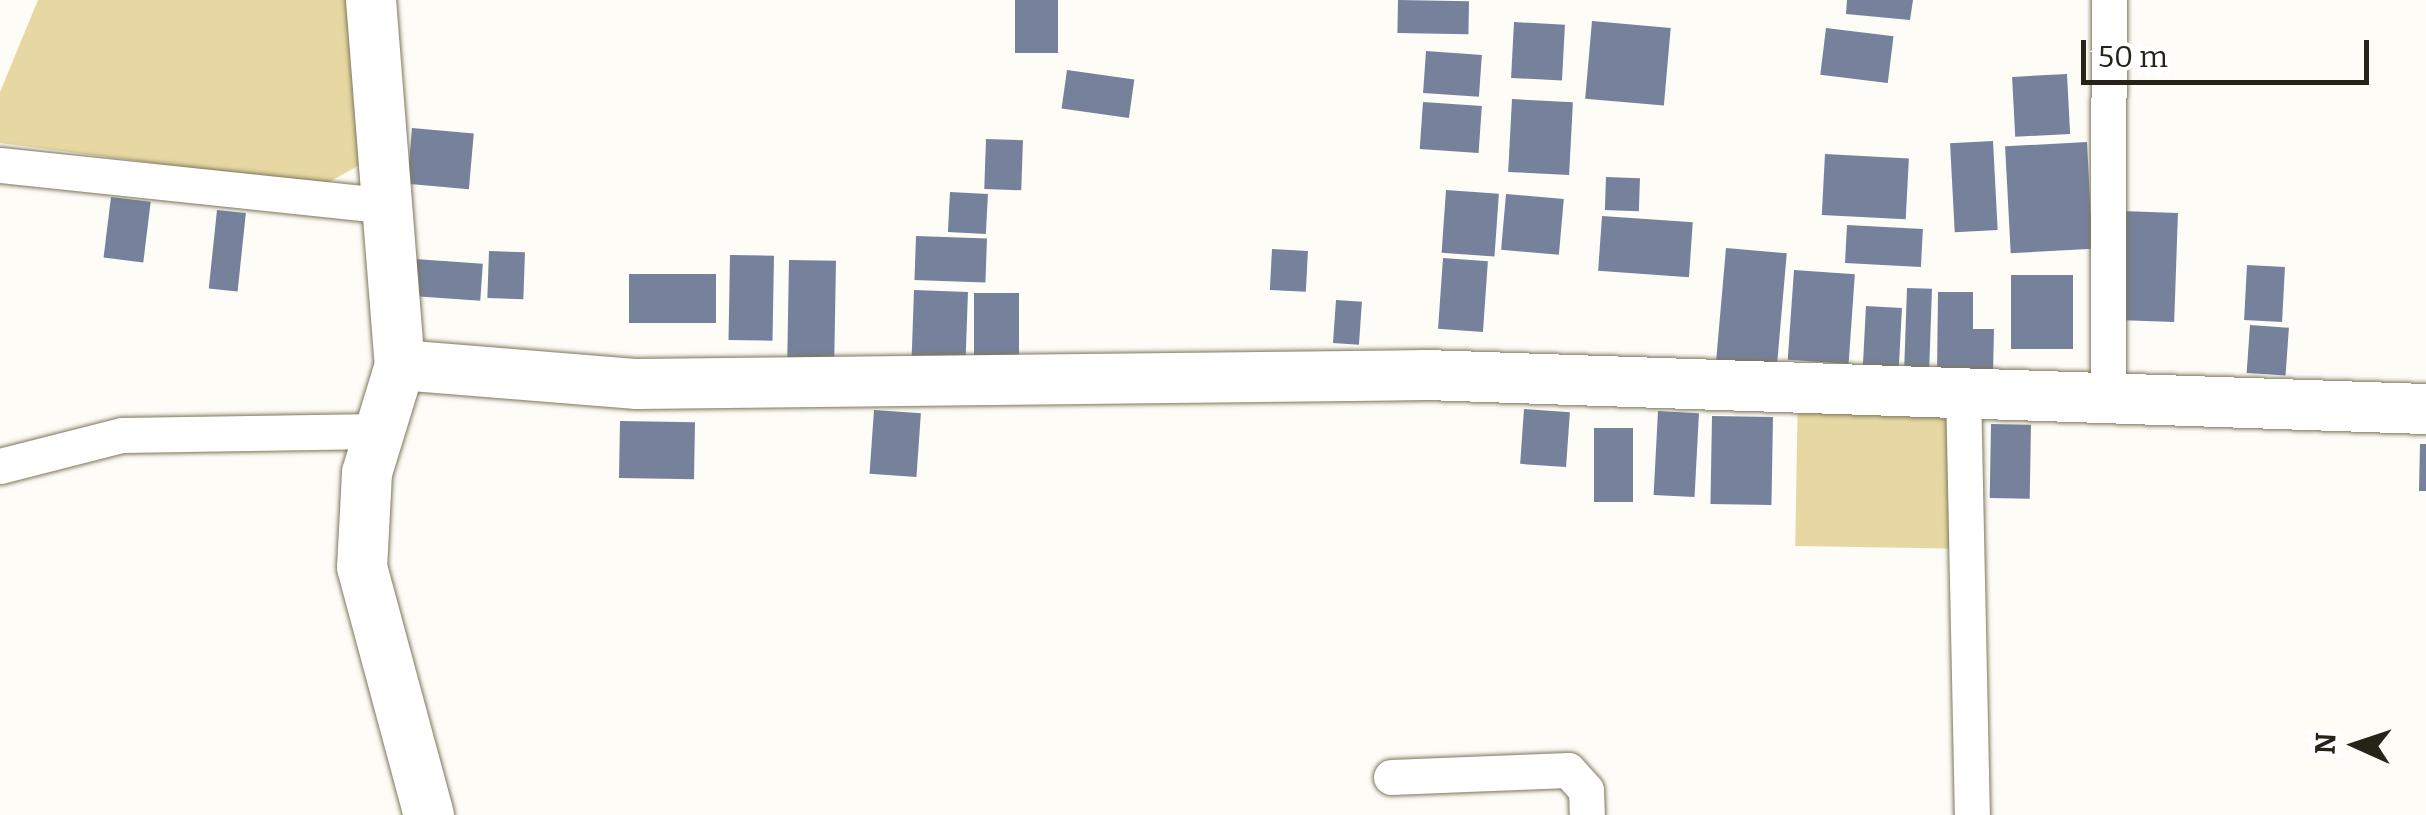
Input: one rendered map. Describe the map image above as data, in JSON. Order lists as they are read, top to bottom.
{
  "scale_bar": "50 m",
  "north": "left"
}
